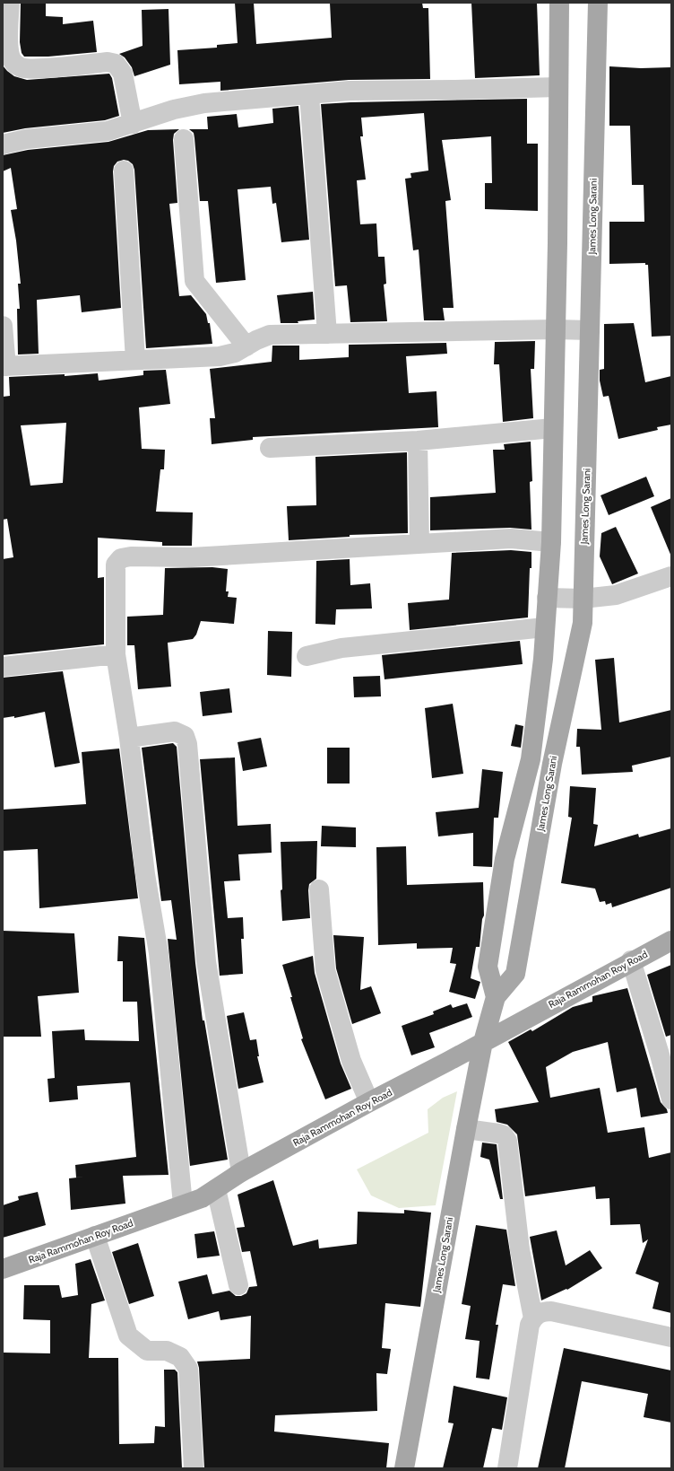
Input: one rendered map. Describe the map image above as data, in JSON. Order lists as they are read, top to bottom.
{
  "streets": {
    "main road": ["James Long Sarani", "Raja Rammohan Roy Road"]
  },
  "crossings": [
    ["James Long Sarani", "Raja Rammohan Roy Road"]
  ]
}
